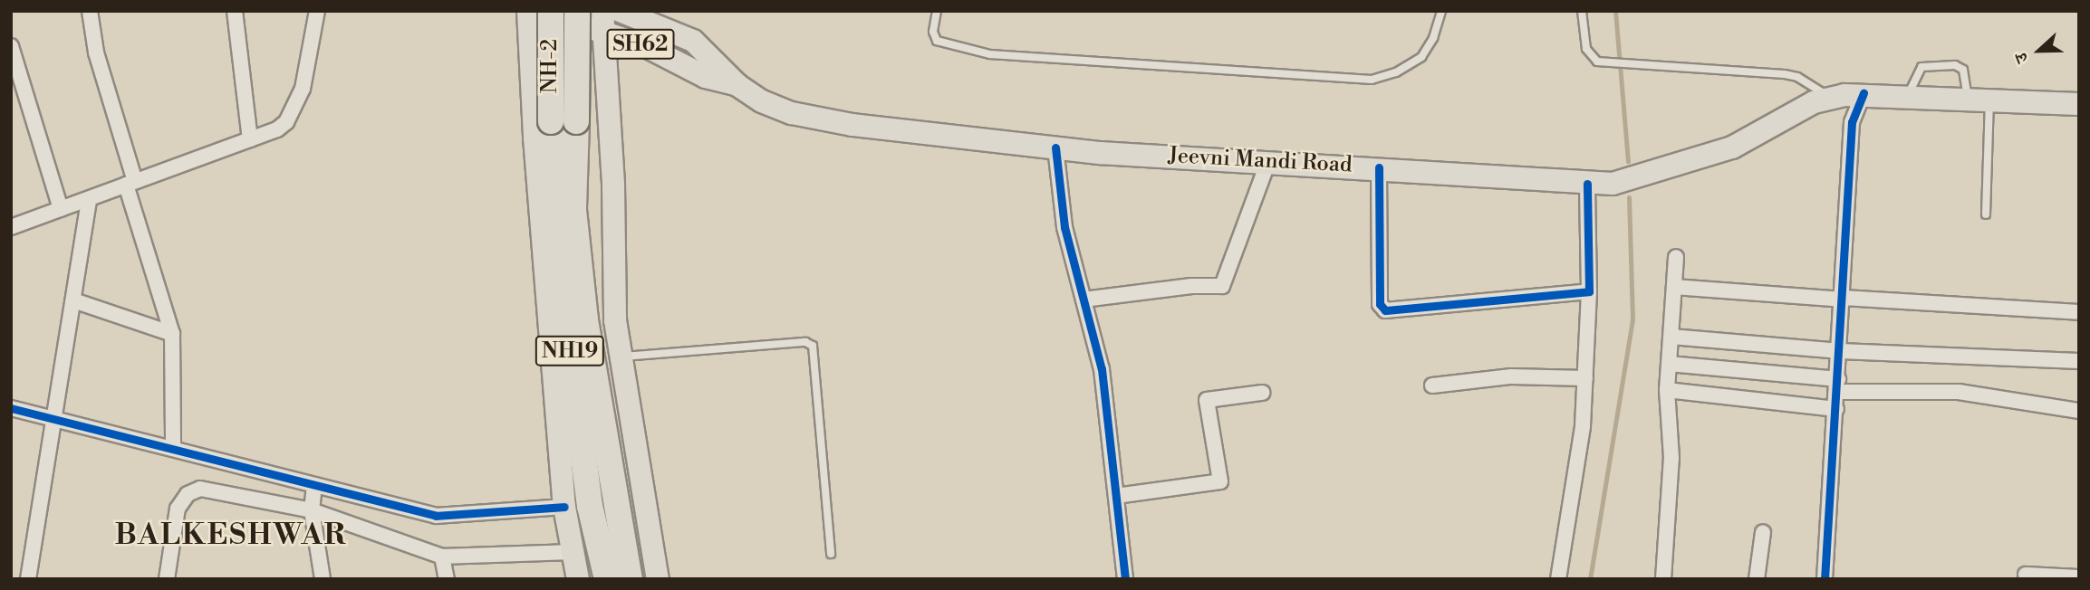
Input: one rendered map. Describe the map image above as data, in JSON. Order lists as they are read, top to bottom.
{
  "streets": {
    "highway": ["NH-2", "NH19"],
    "main road": ["SH62", "Jeevni Mandi Road"]
  },
  "districts": ["BALKESHWAR"],
  "north": "left"
}
